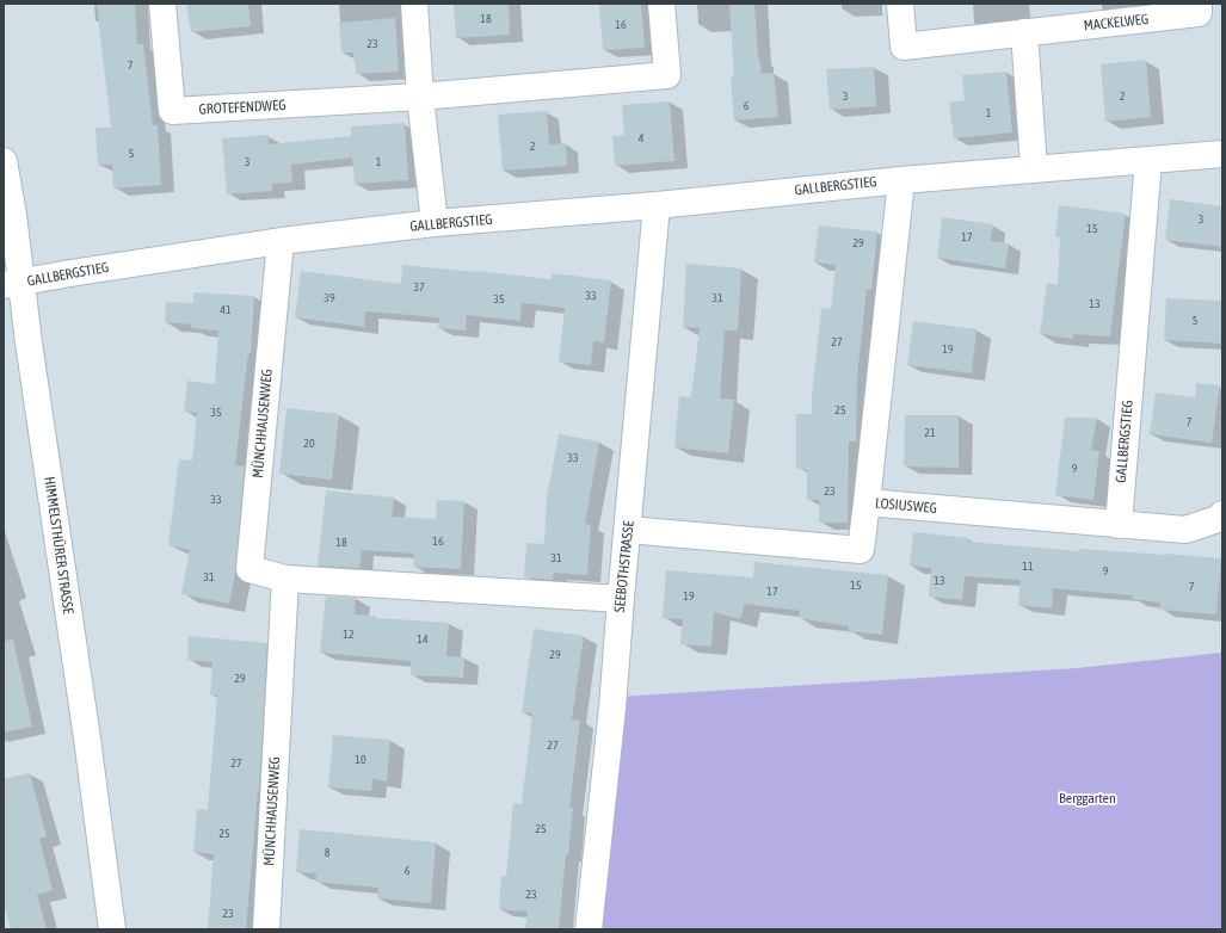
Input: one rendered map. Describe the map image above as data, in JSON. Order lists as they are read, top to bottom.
{
  "streets": {
    "street": [
      "MACKELWEG",
      "GROTEFENDWEG",
      "GALLBERGSTIEG",
      "MÜNCHHAUSENWEG",
      "LOSIUSWEG",
      "HIMMELSTHÜRER STRASSE",
      "SEEBOTHSTRASSE"
    ]
  },
  "crossings": [
    ["GALLBERGSTIEG", "MÜNCHHAUSENWEG"],
    ["GALLBERGSTIEG", "LOSIUSWEG"],
    ["GALLBERGSTIEG", "HIMMELSTHÜRER STRASSE"],
    ["GALLBERGSTIEG", "SEEBOTHSTRASSE"],
    ["MÜNCHHAUSENWEG", "SEEBOTHSTRASSE"],
    ["LOSIUSWEG", "SEEBOTHSTRASSE"]
  ],
  "parks": ["Berggarten"],
  "house_numbers": [
    "18",
    "16",
    "23",
    "7",
    "3",
    "2",
    "6",
    "1",
    "4",
    "2",
    "5",
    "3",
    "1",
    "3",
    "15",
    "17",
    "29",
    "37",
    "33",
    "39",
    "31",
    "35",
    "13",
    "41",
    "5",
    "27",
    "19",
    "25",
    "35",
    "7",
    "21",
    "20",
    "33",
    "9",
    "23",
    "33",
    "16",
    "18",
    "31",
    "11",
    "9",
    "31",
    "13",
    "15",
    "7",
    "17",
    "19",
    "12",
    "14",
    "29",
    "29",
    "27",
    "10",
    "27",
    "25",
    "25",
    "8",
    "6",
    "23",
    "23"
  ]
}
